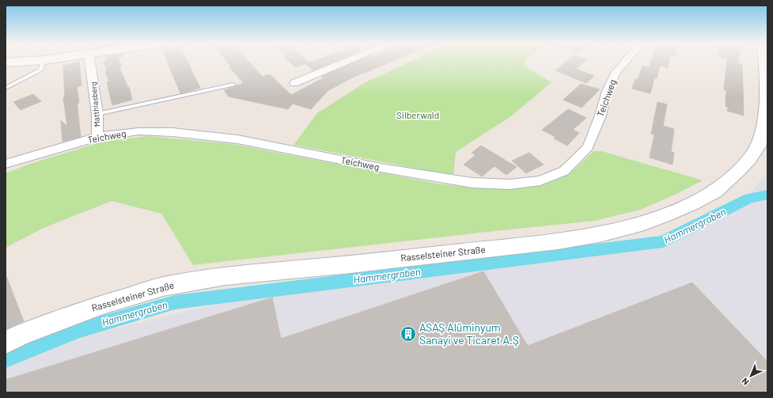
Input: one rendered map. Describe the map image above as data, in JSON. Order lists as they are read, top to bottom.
{
  "streets": {
    "main road": ["Rasselsteiner Straße"],
    "street": ["Teichweg", "Matthiasberg"]
  },
  "crossings": [
    ["Teichweg", "Matthiasberg"]
  ],
  "water": ["Hammergraben"],
  "parks": ["Silberwald"],
  "places": {
    "building": ["ASAŞ Alüminyum Sanayi ve Ticaret A.Ş"]
  },
  "north": "bottom left"
}
